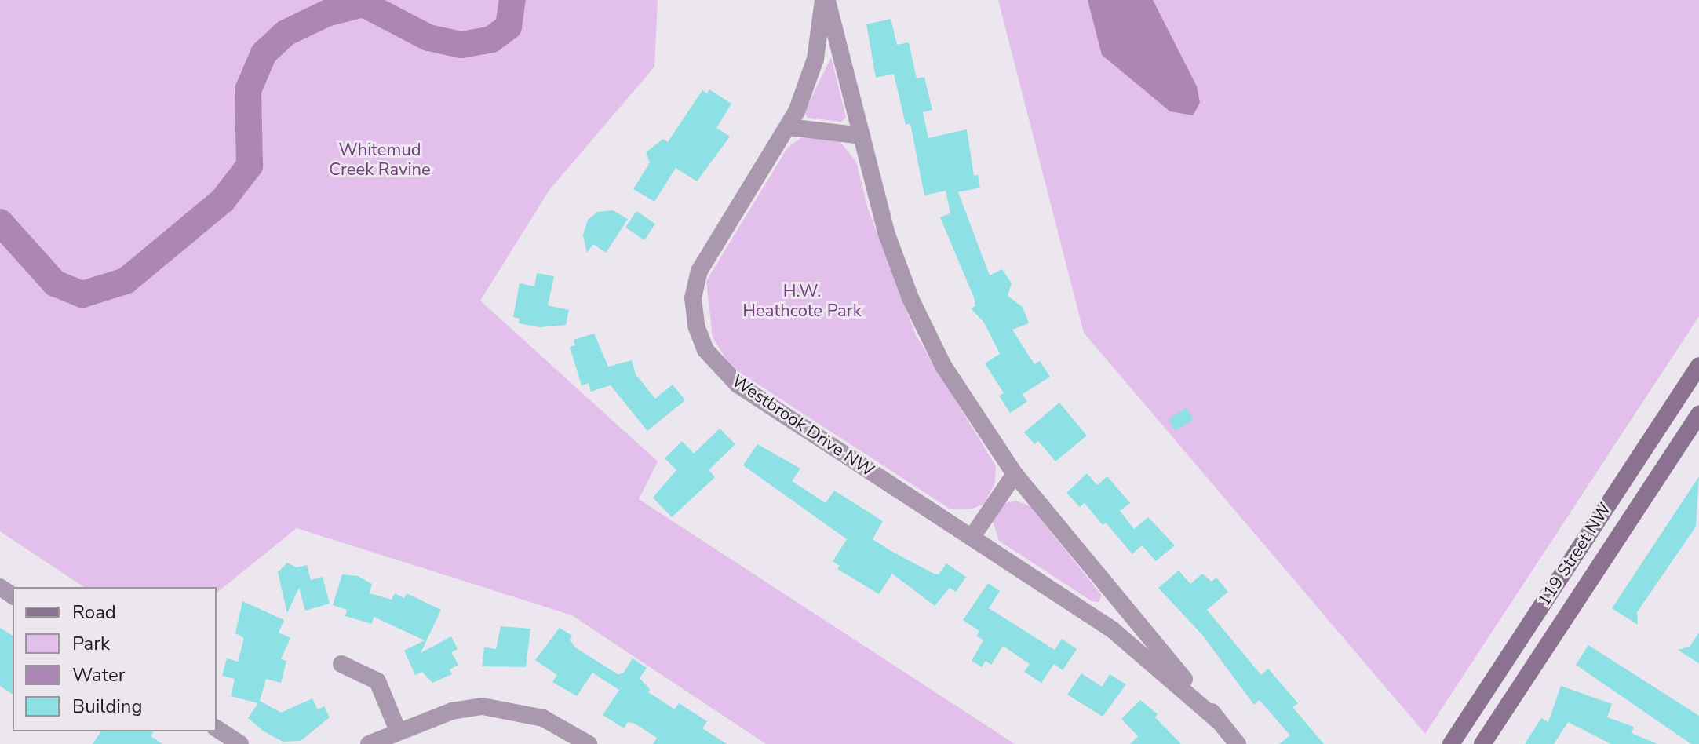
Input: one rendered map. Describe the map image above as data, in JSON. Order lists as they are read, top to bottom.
{
  "streets": {
    "main road": ["119 Street NW"],
    "street": ["Westbrook Drive NW"]
  },
  "parks": ["Whitemud Creek Ravine", "H.W. Heathcote Park"],
  "legend": [
    "Road",
    "Park",
    "Water",
    "Building"
  ]
}
